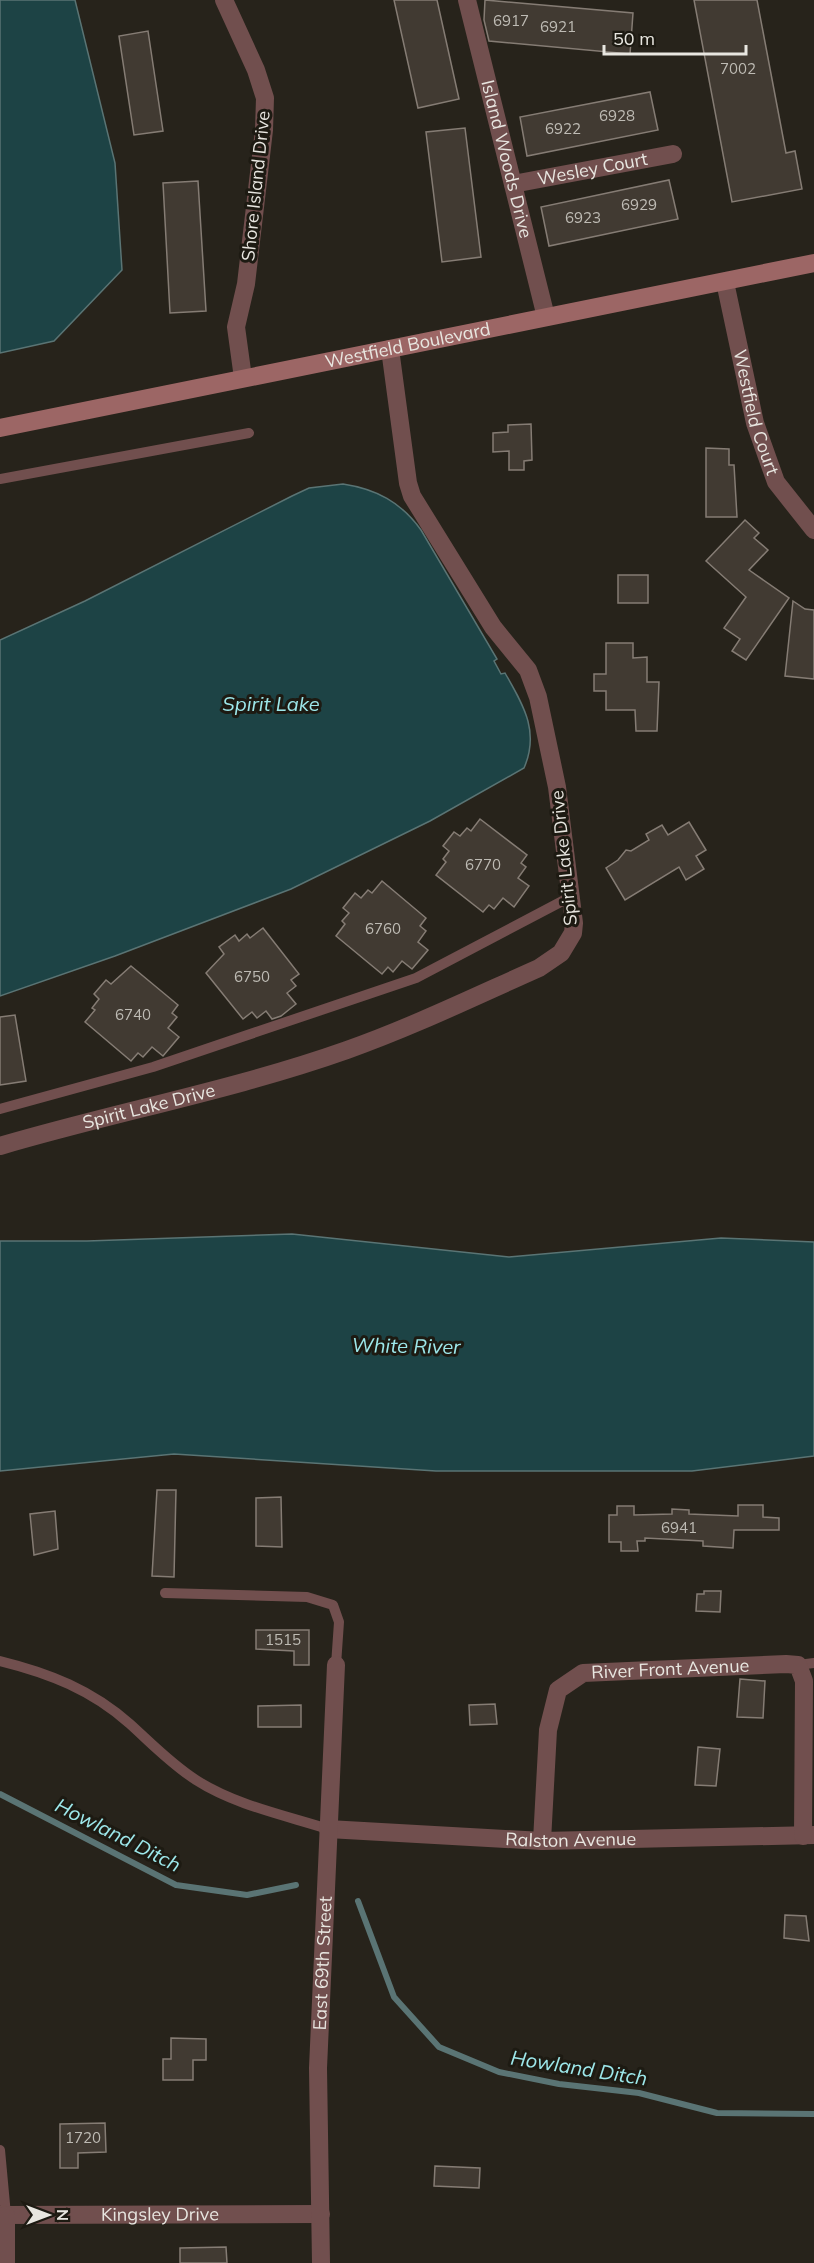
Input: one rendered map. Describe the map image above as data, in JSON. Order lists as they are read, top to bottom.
{
  "streets": {
    "street": [
      "Island Woods Drive",
      "Wesley Court",
      "Shore Island Drive",
      "Westfield Boulevard",
      "Westfield Court",
      "Spirit Lake Drive",
      "River Front Avenue",
      "Ralston Avenue",
      "East 69th Street",
      "Kingsley Drive"
    ]
  },
  "crossings": [
    ["Island Woods Drive", "Wesley Court"],
    ["Island Woods Drive", "Westfield Boulevard"],
    ["Shore Island Drive", "Westfield Boulevard"],
    ["Westfield Boulevard", "Westfield Court"],
    ["Westfield Boulevard", "Spirit Lake Drive"],
    ["River Front Avenue", "Ralston Avenue"],
    ["Ralston Avenue", "East 69th Street"],
    ["East 69th Street", "Kingsley Drive"]
  ],
  "water": ["Spirit Lake", "White River", "Howland Ditch"],
  "house_numbers": [
    "6917",
    "6921",
    "7002",
    "6928",
    "6922",
    "6929",
    "6923",
    "6770",
    "6760",
    "6750",
    "6740",
    "6941",
    "1515",
    "1720"
  ],
  "scale_bar": "50 m",
  "north": "right"
}
